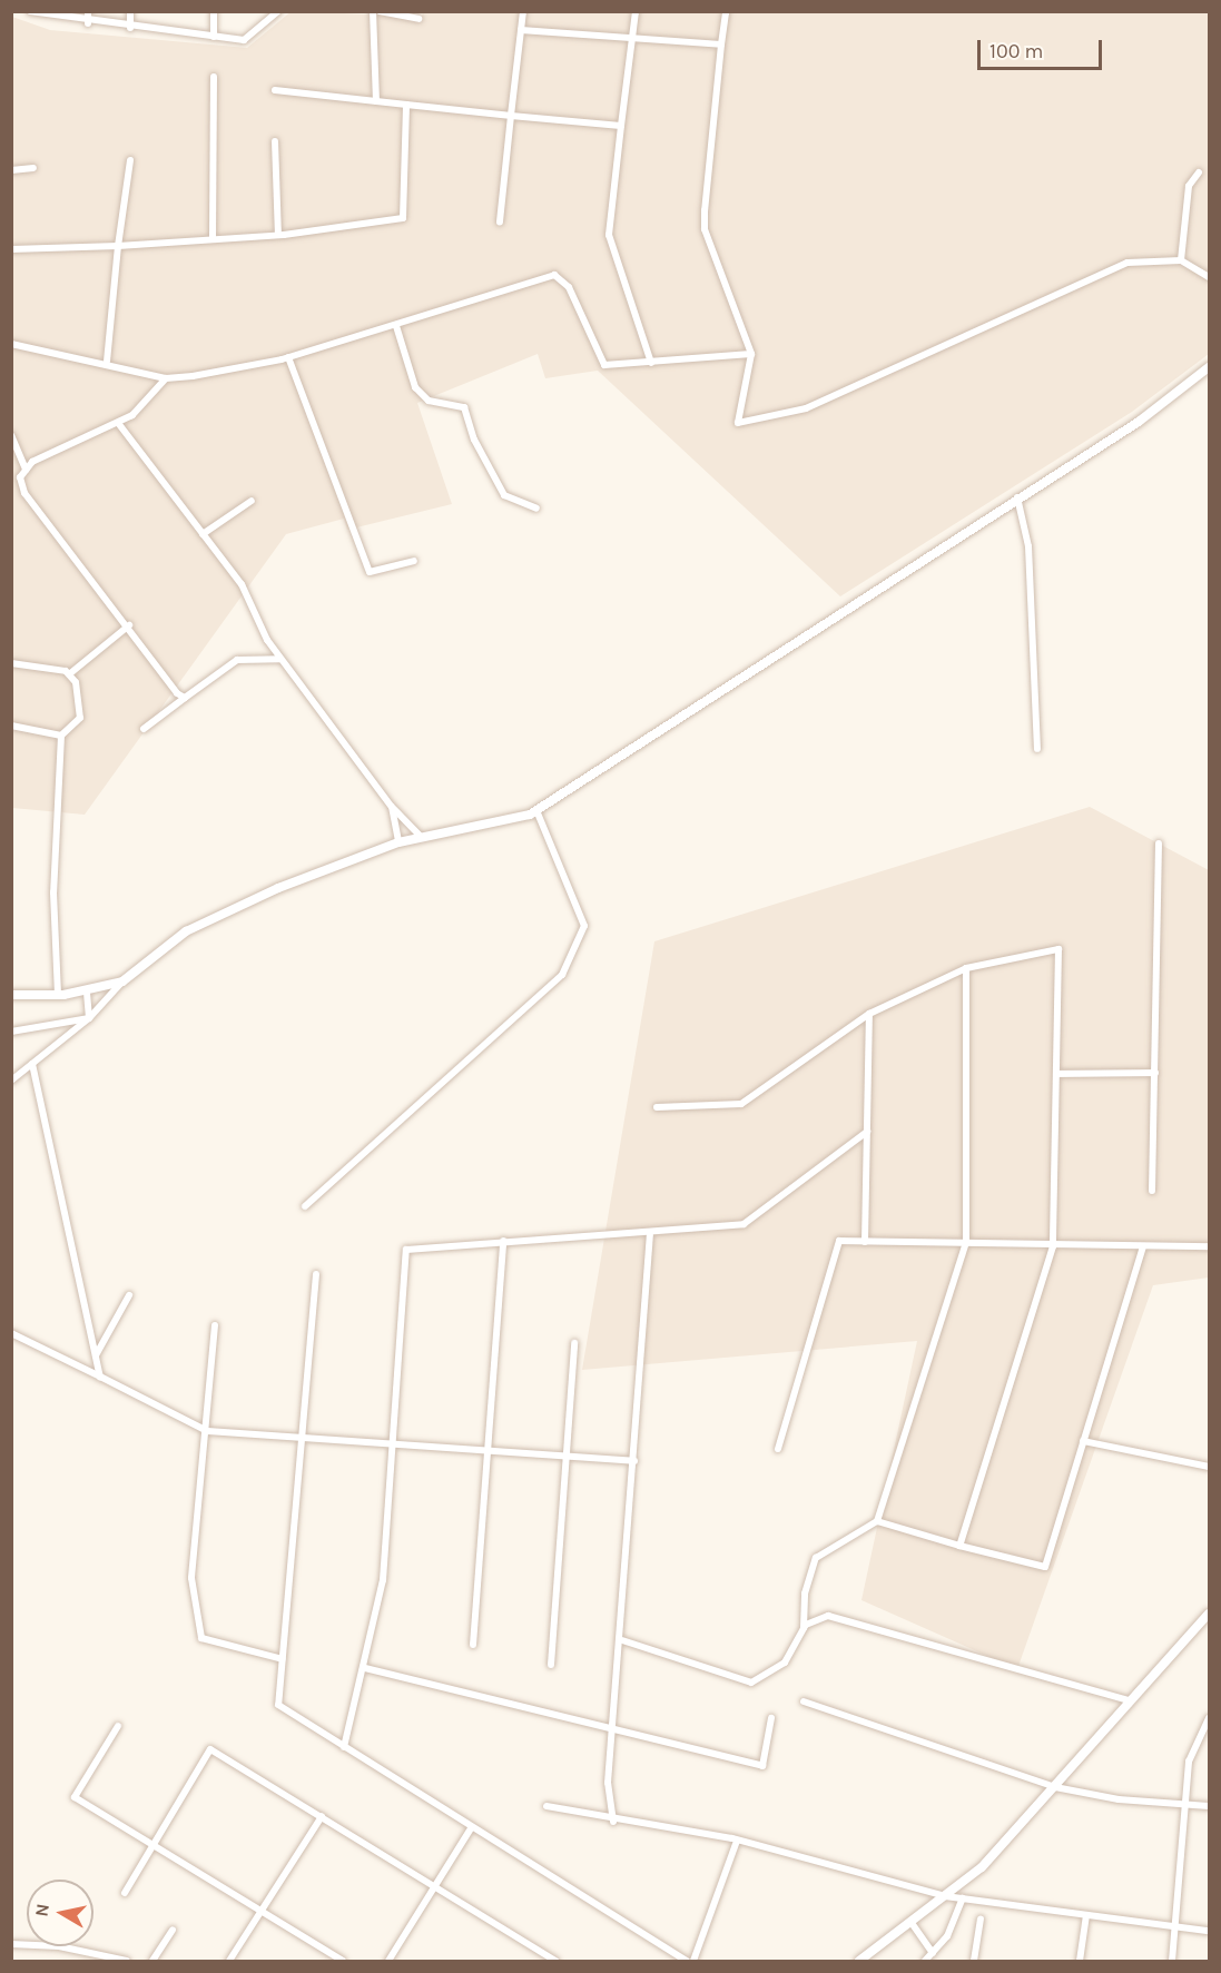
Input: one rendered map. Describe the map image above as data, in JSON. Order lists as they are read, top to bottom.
{
  "scale_bar": "100 m",
  "north": "left"
}
